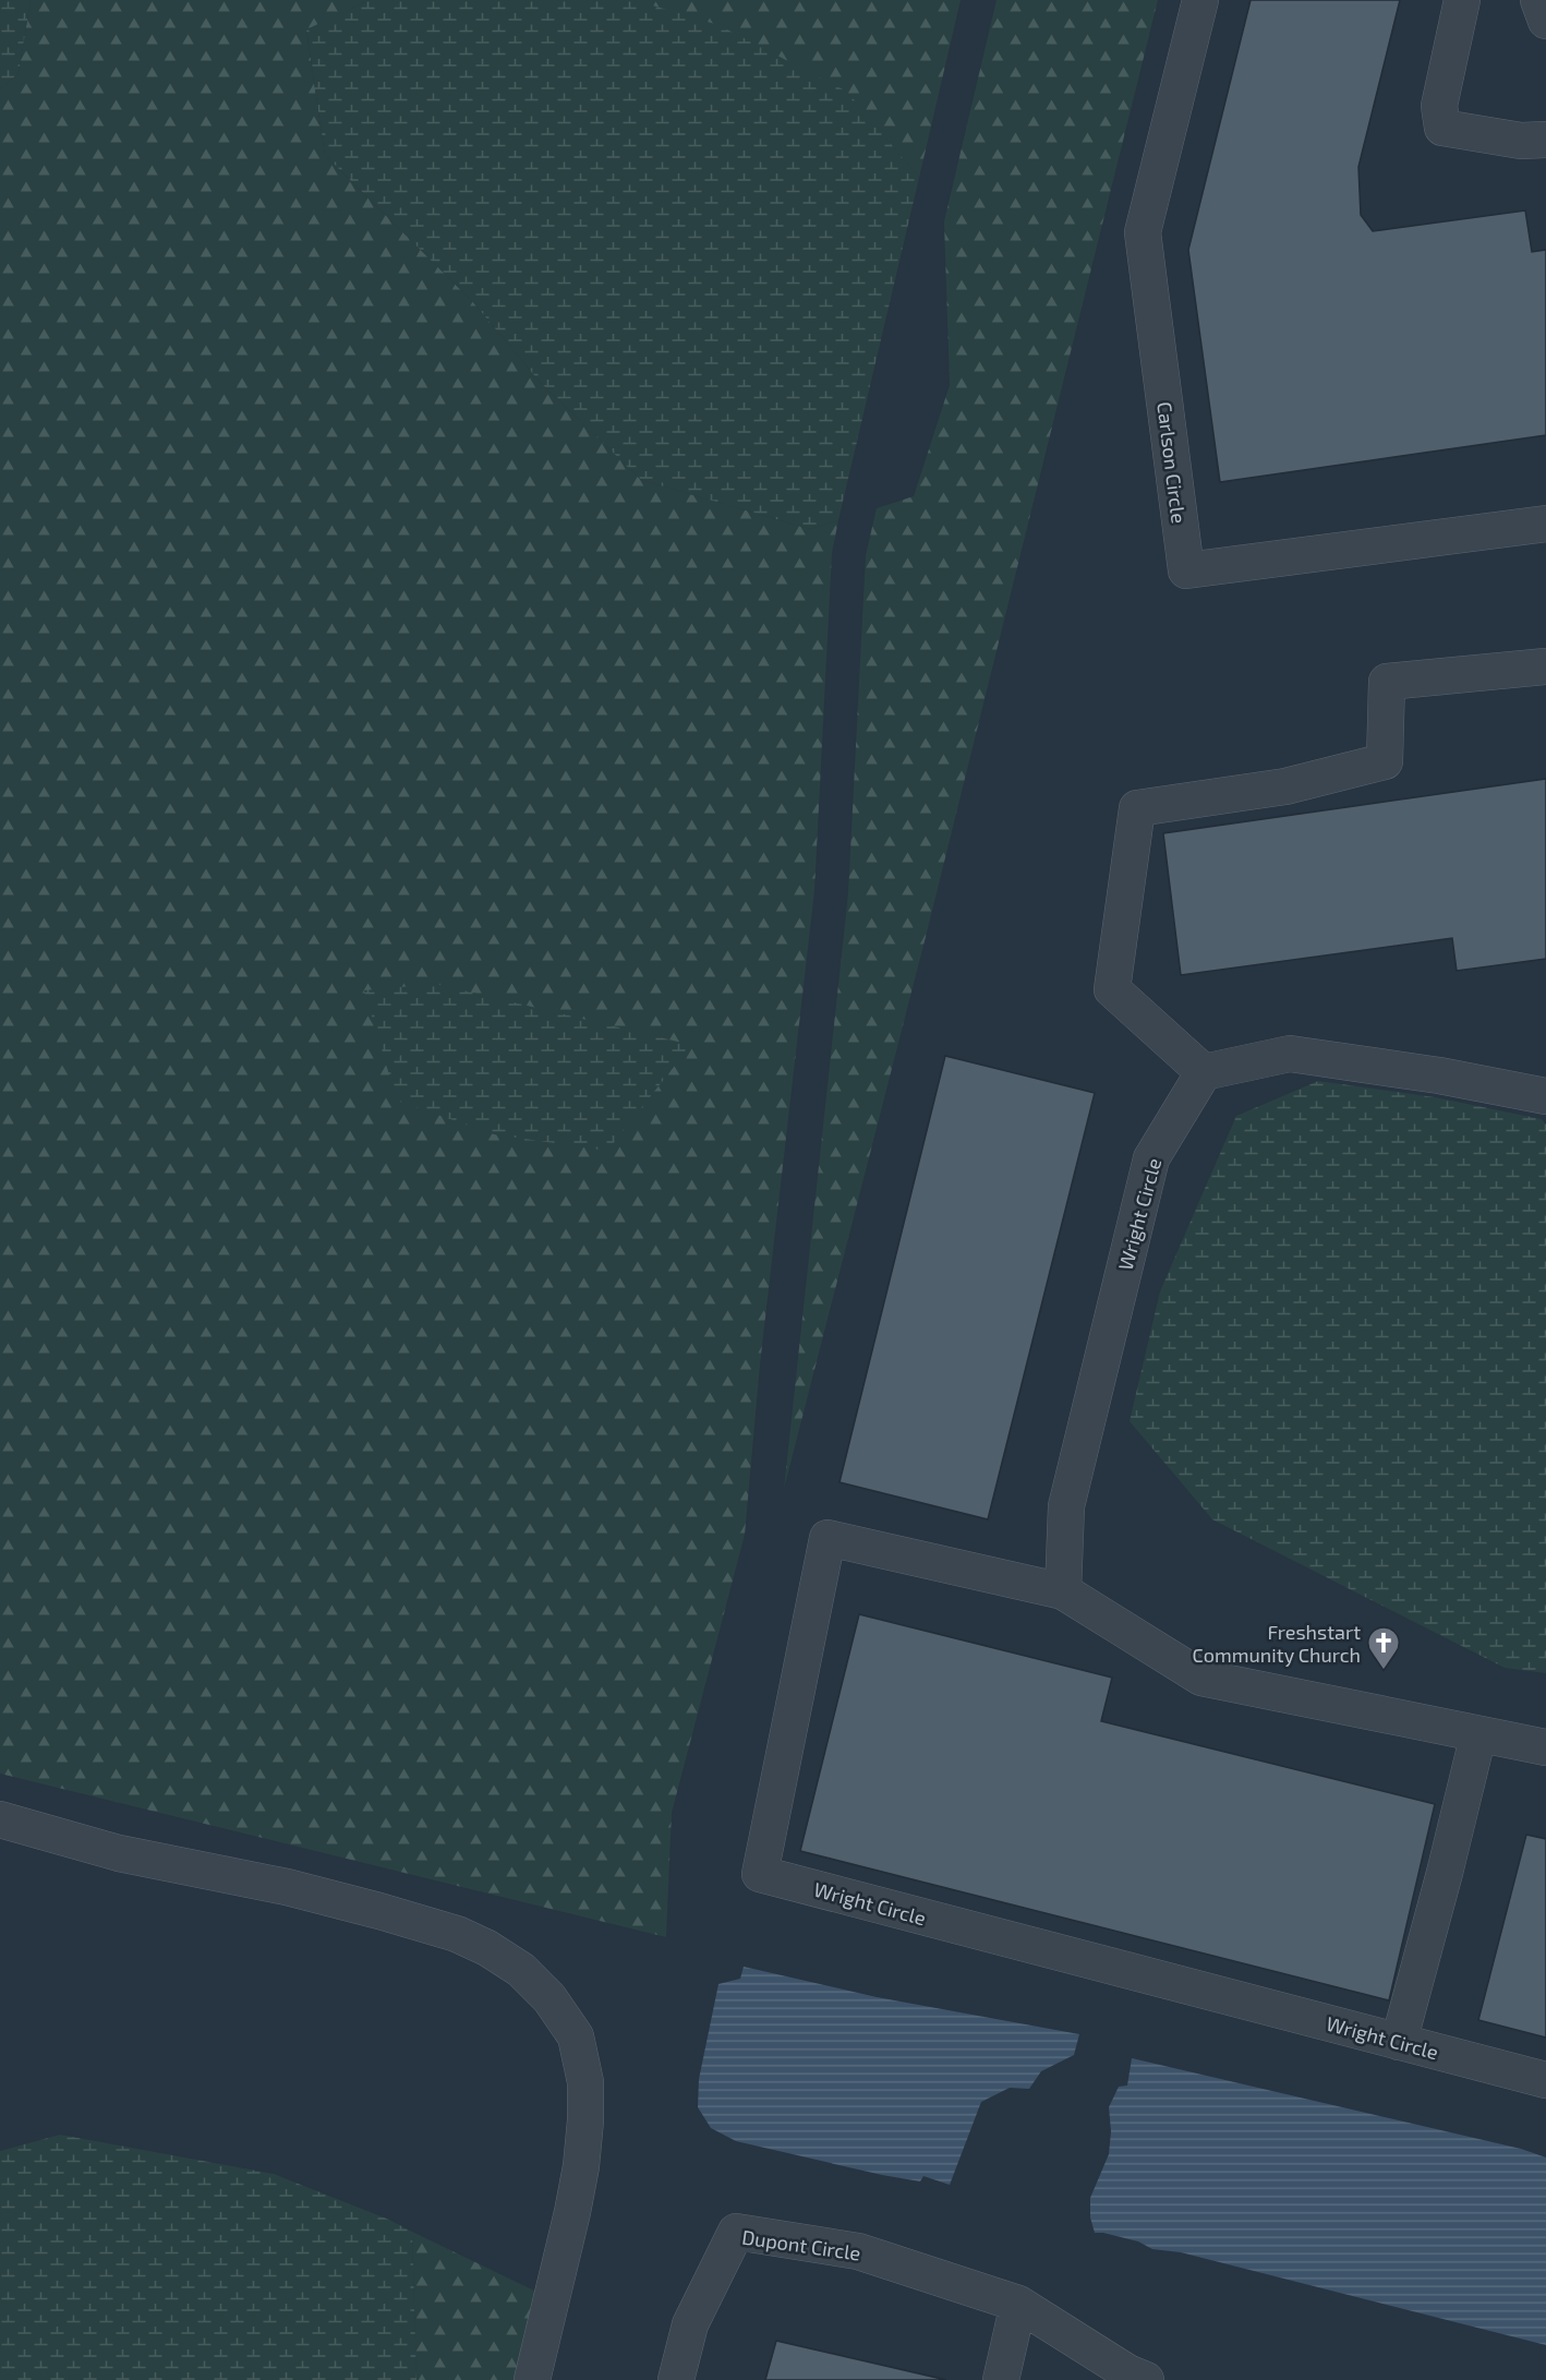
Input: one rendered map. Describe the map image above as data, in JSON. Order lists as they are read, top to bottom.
{
  "streets": {
    "street": ["Carlson Circle", "Wright Circle", "Dupont Circle"]
  },
  "places": {
    "church": ["Freshstart Community Church"]
  }
}
